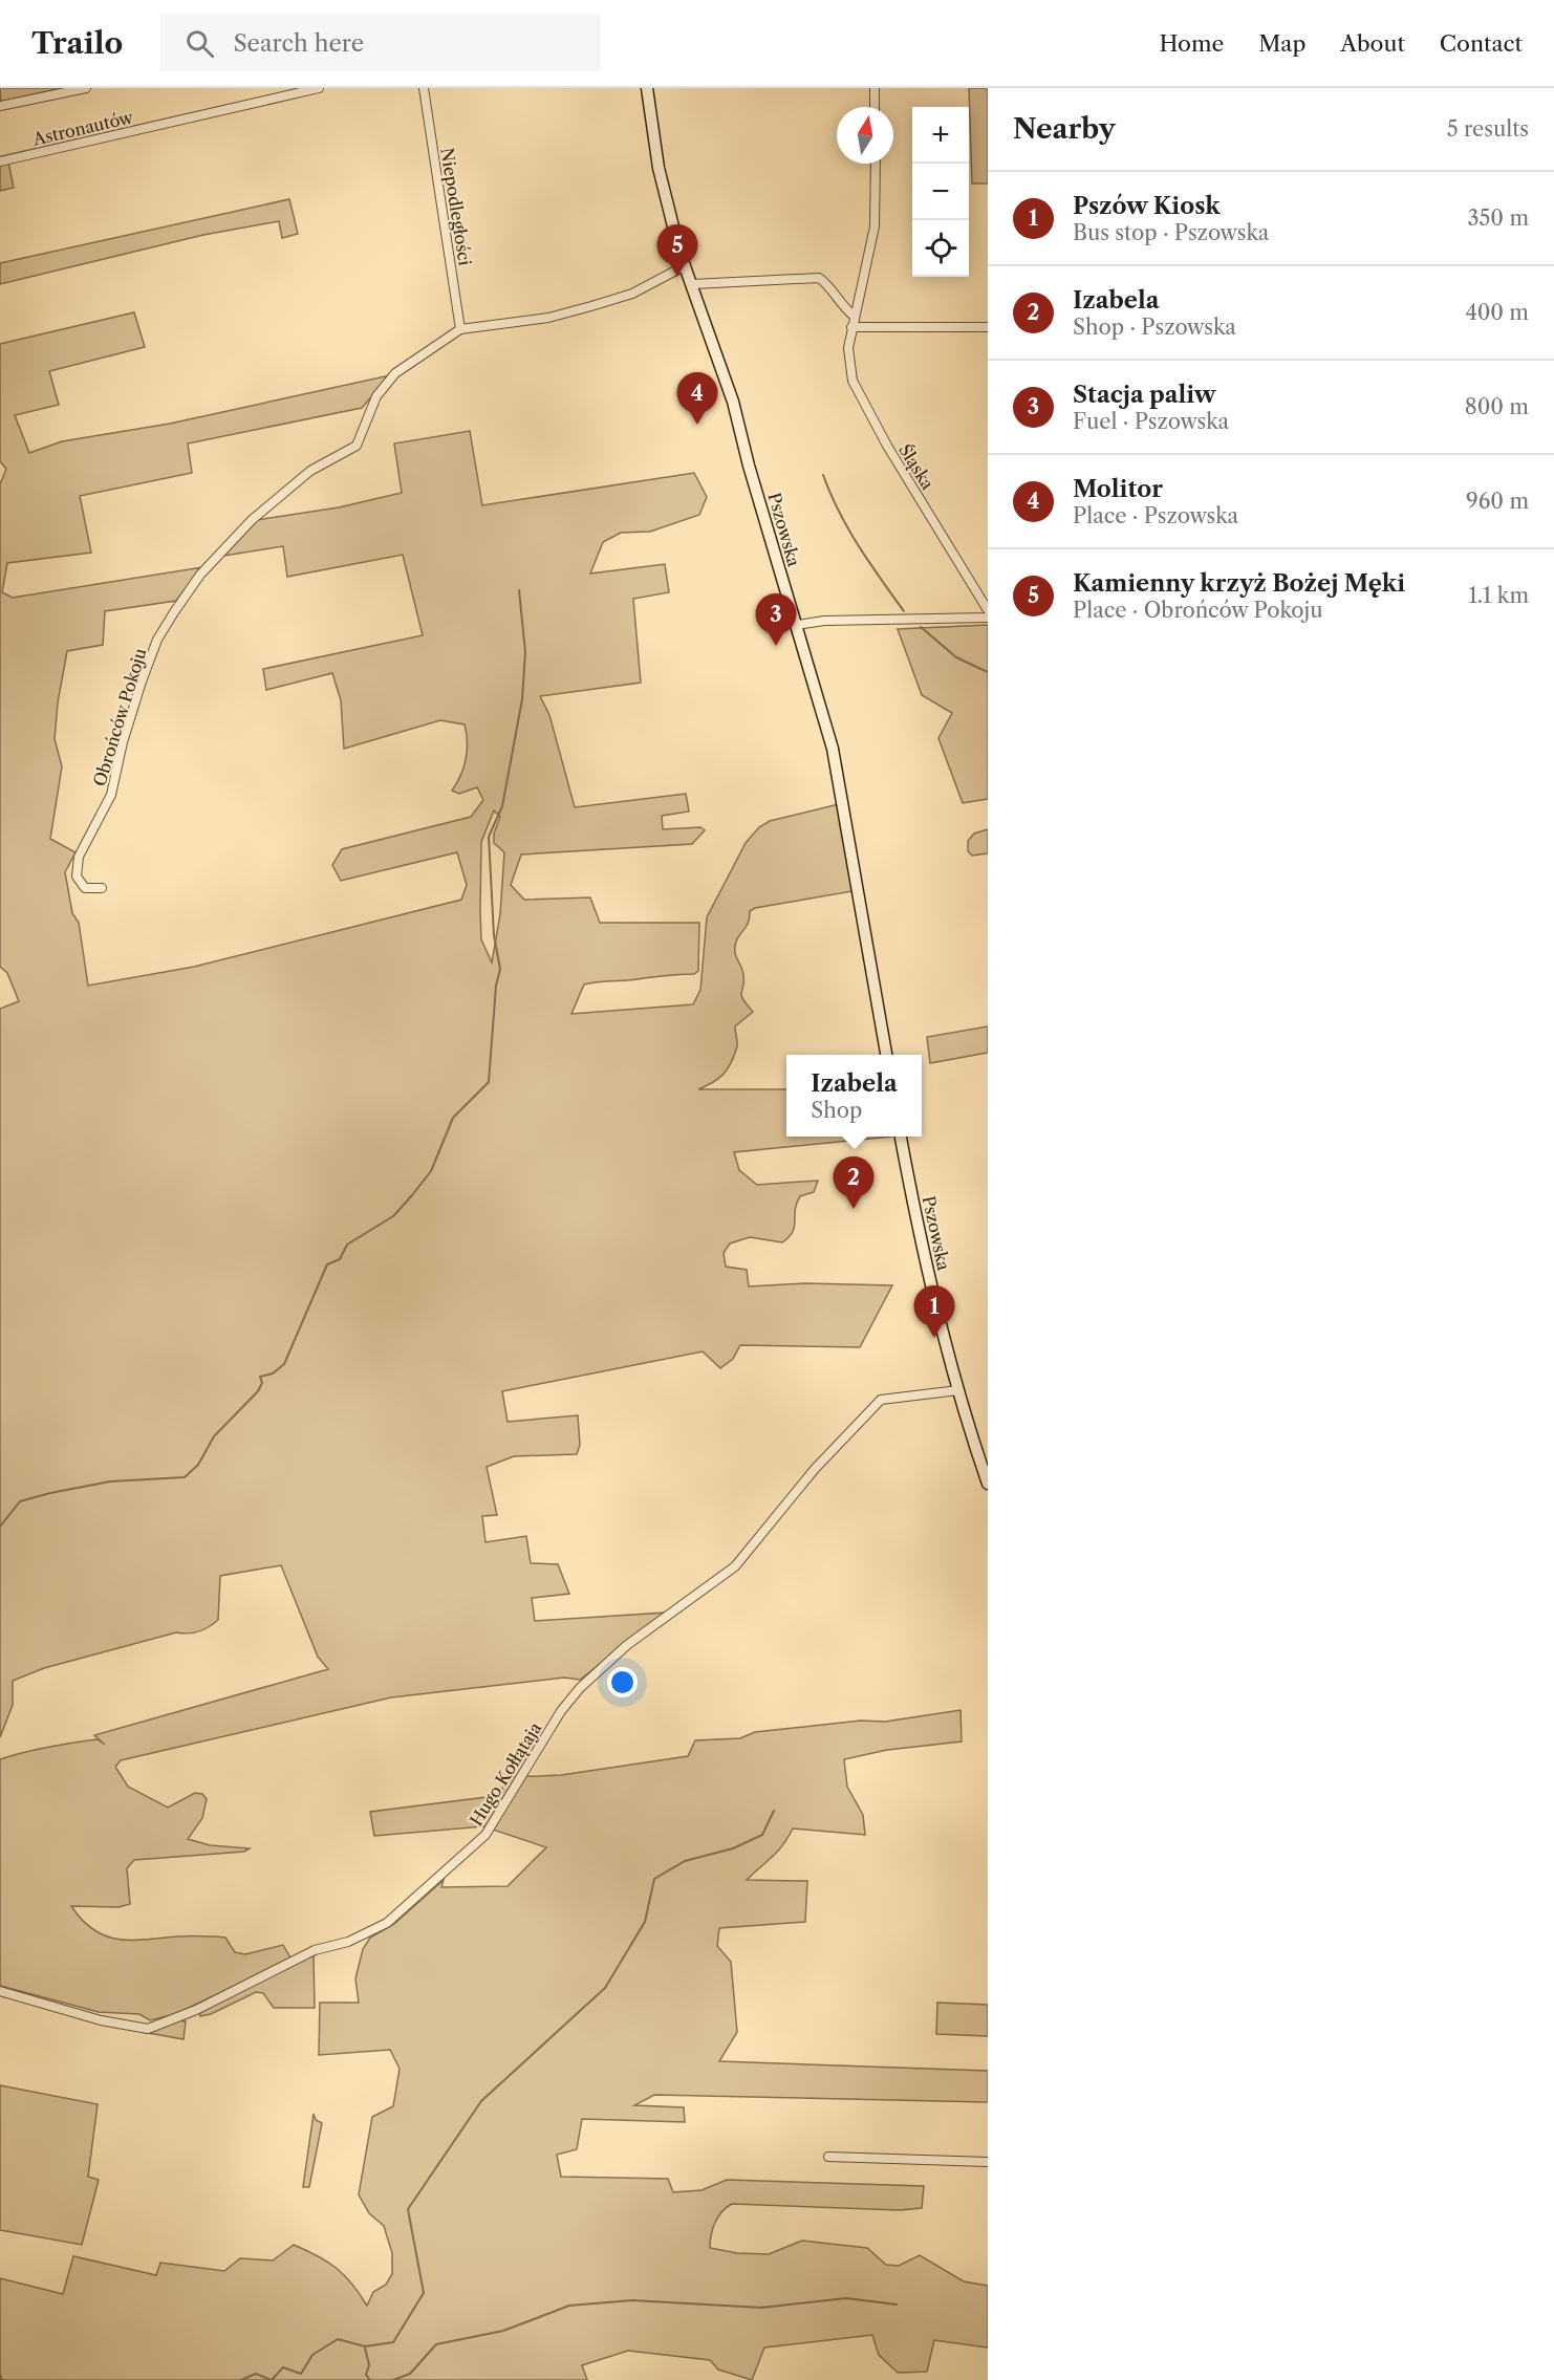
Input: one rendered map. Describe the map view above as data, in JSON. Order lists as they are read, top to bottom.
{
  "streets": {
    "main road": ["Pszowska"],
    "street": [
      "Astronautów",
      "Niepodległości",
      "Śląska",
      "Obrońców Pokoju",
      "Hugo Kołłątaja"
    ]
  },
  "crossings": [
    ["Niepodległości", "Obrońców Pokoju"],
    ["Pszowska", "Obrońców Pokoju"],
    ["Pszowska", "Hugo Kołłątaja"]
  ],
  "north": "top",
  "page": {
    "header": "Trailo",
    "search": "Search here",
    "nav": [
      "Home",
      "Map",
      "About",
      "Contact"
    ],
    "heading": ["Nearby", "5 results"],
    "map_buttons": ["+", "−"],
    "list": [
      {
        "mark": "1",
        "name": "Pszów Kiosk",
        "note": "Bus stop · Pszowska",
        "value": "350 m"
      },
      {
        "mark": "2",
        "name": "Izabela",
        "note": "Shop · Pszowska",
        "value": "400 m"
      },
      {
        "mark": "3",
        "name": "Stacja paliw",
        "note": "Fuel · Pszowska",
        "value": "800 m"
      },
      {
        "mark": "4",
        "name": "Molitor",
        "note": "Place · Pszowska",
        "value": "960 m"
      },
      {
        "mark": "5",
        "name": "Kamienny krzyż Bożej Męki",
        "note": "Place · Obrońców Pokoju",
        "value": "1.1 km"
      }
    ],
    "pins": [
      "5",
      "4",
      "3",
      "2",
      "1"
    ],
    "popup": ["Izabela", "Shop"]
  }
}
